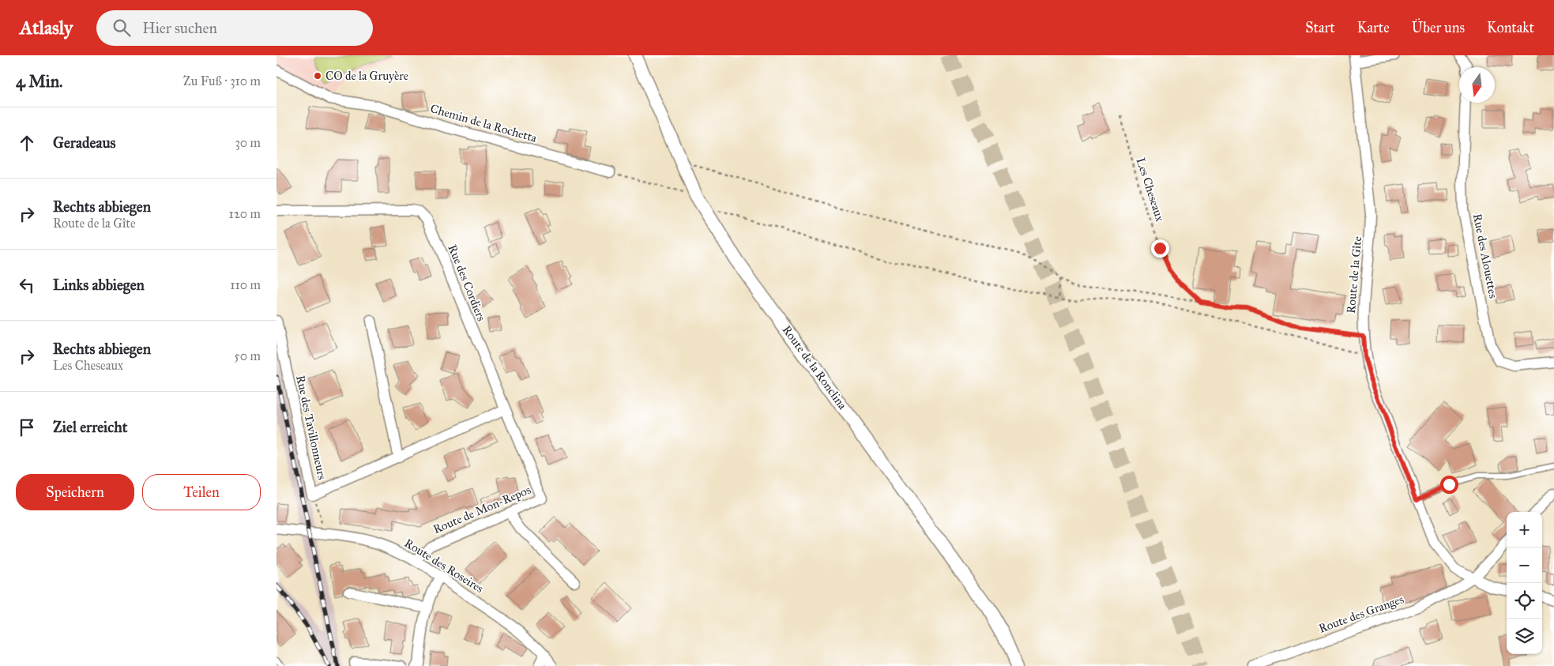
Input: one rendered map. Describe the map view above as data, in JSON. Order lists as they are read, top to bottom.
{
  "streets": {
    "street": [
      "Chemin de la Rochetta",
      "Rue des Alouettes",
      "Route de la Gîte",
      "Rue des Cordiers",
      "Route de la Ronclina",
      "Rue des Tavillonneurs",
      "Route de Mon-Repos",
      "Route des Roseires",
      "Route des Granges"
    ],
    "path": ["Les Cheseaux"]
  },
  "crossings": [
    ["Route de la Gîte", "Route des Granges"],
    ["Rue des Cordiers", "Rue des Tavillonneurs"],
    ["Rue des Cordiers", "Route de Mon-Repos"],
    ["Route de Mon-Repos", "Route des Roseires"]
  ],
  "places": ["CO de la Gruyère"],
  "north": "bottom",
  "page": {
    "header": "Atlasly",
    "search": "Hier suchen",
    "nav": [
      "Start",
      "Karte",
      "Über uns",
      "Kontakt"
    ],
    "heading": ["4 Min.", "Zu Fuß · 310 m"],
    "list": [
      ["Geradeaus", "30 m"],
      ["Rechts abbiegen", "Route de la Gîte", "120 m"],
      ["Links abbiegen", "110 m"],
      ["Rechts abbiegen", "Les Cheseaux", "50 m"],
      "Ziel erreicht"
    ],
    "buttons": ["Speichern", "Teilen"],
    "map_buttons": ["+", "−"]
  }
}
